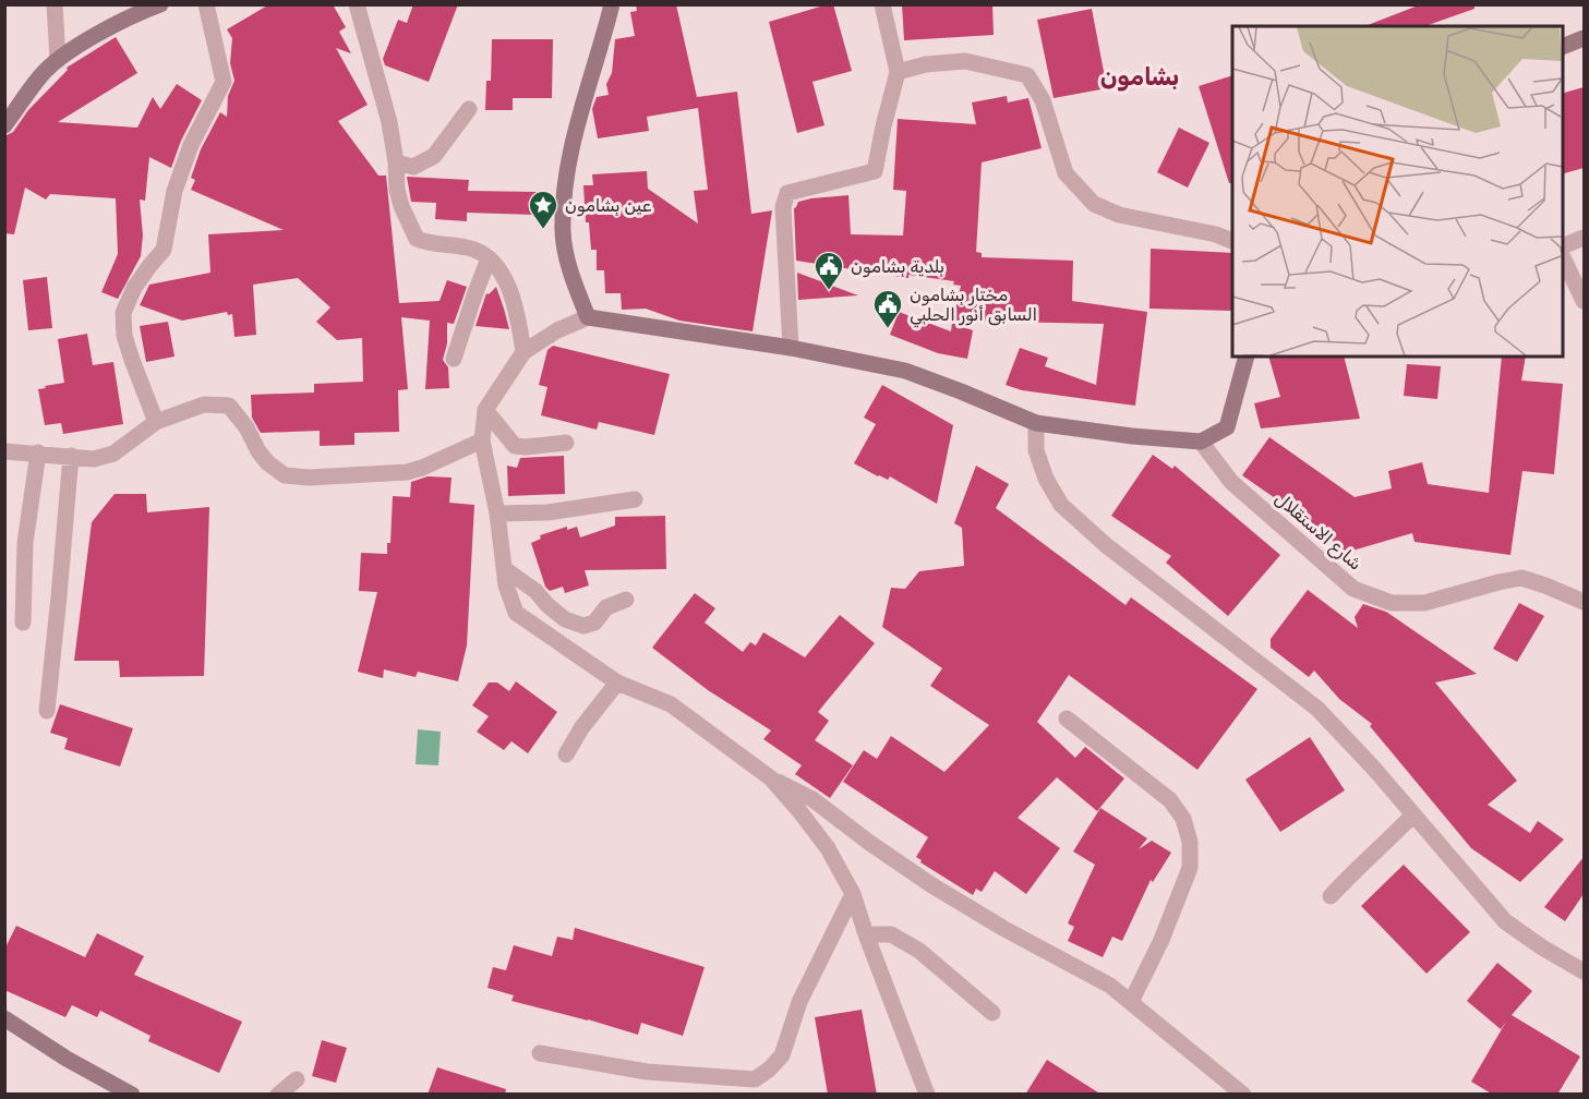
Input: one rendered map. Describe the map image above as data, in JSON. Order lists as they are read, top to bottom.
{
  "streets": {
    "street": ["شارع الاستقلال"]
  },
  "districts": ["بشامون"],
  "places": {
    "place": ["عين بشامون"],
    "public building": ["بلدية بشامون", "مختار بشامون السابق أنور الحلبي"]
  }
}
